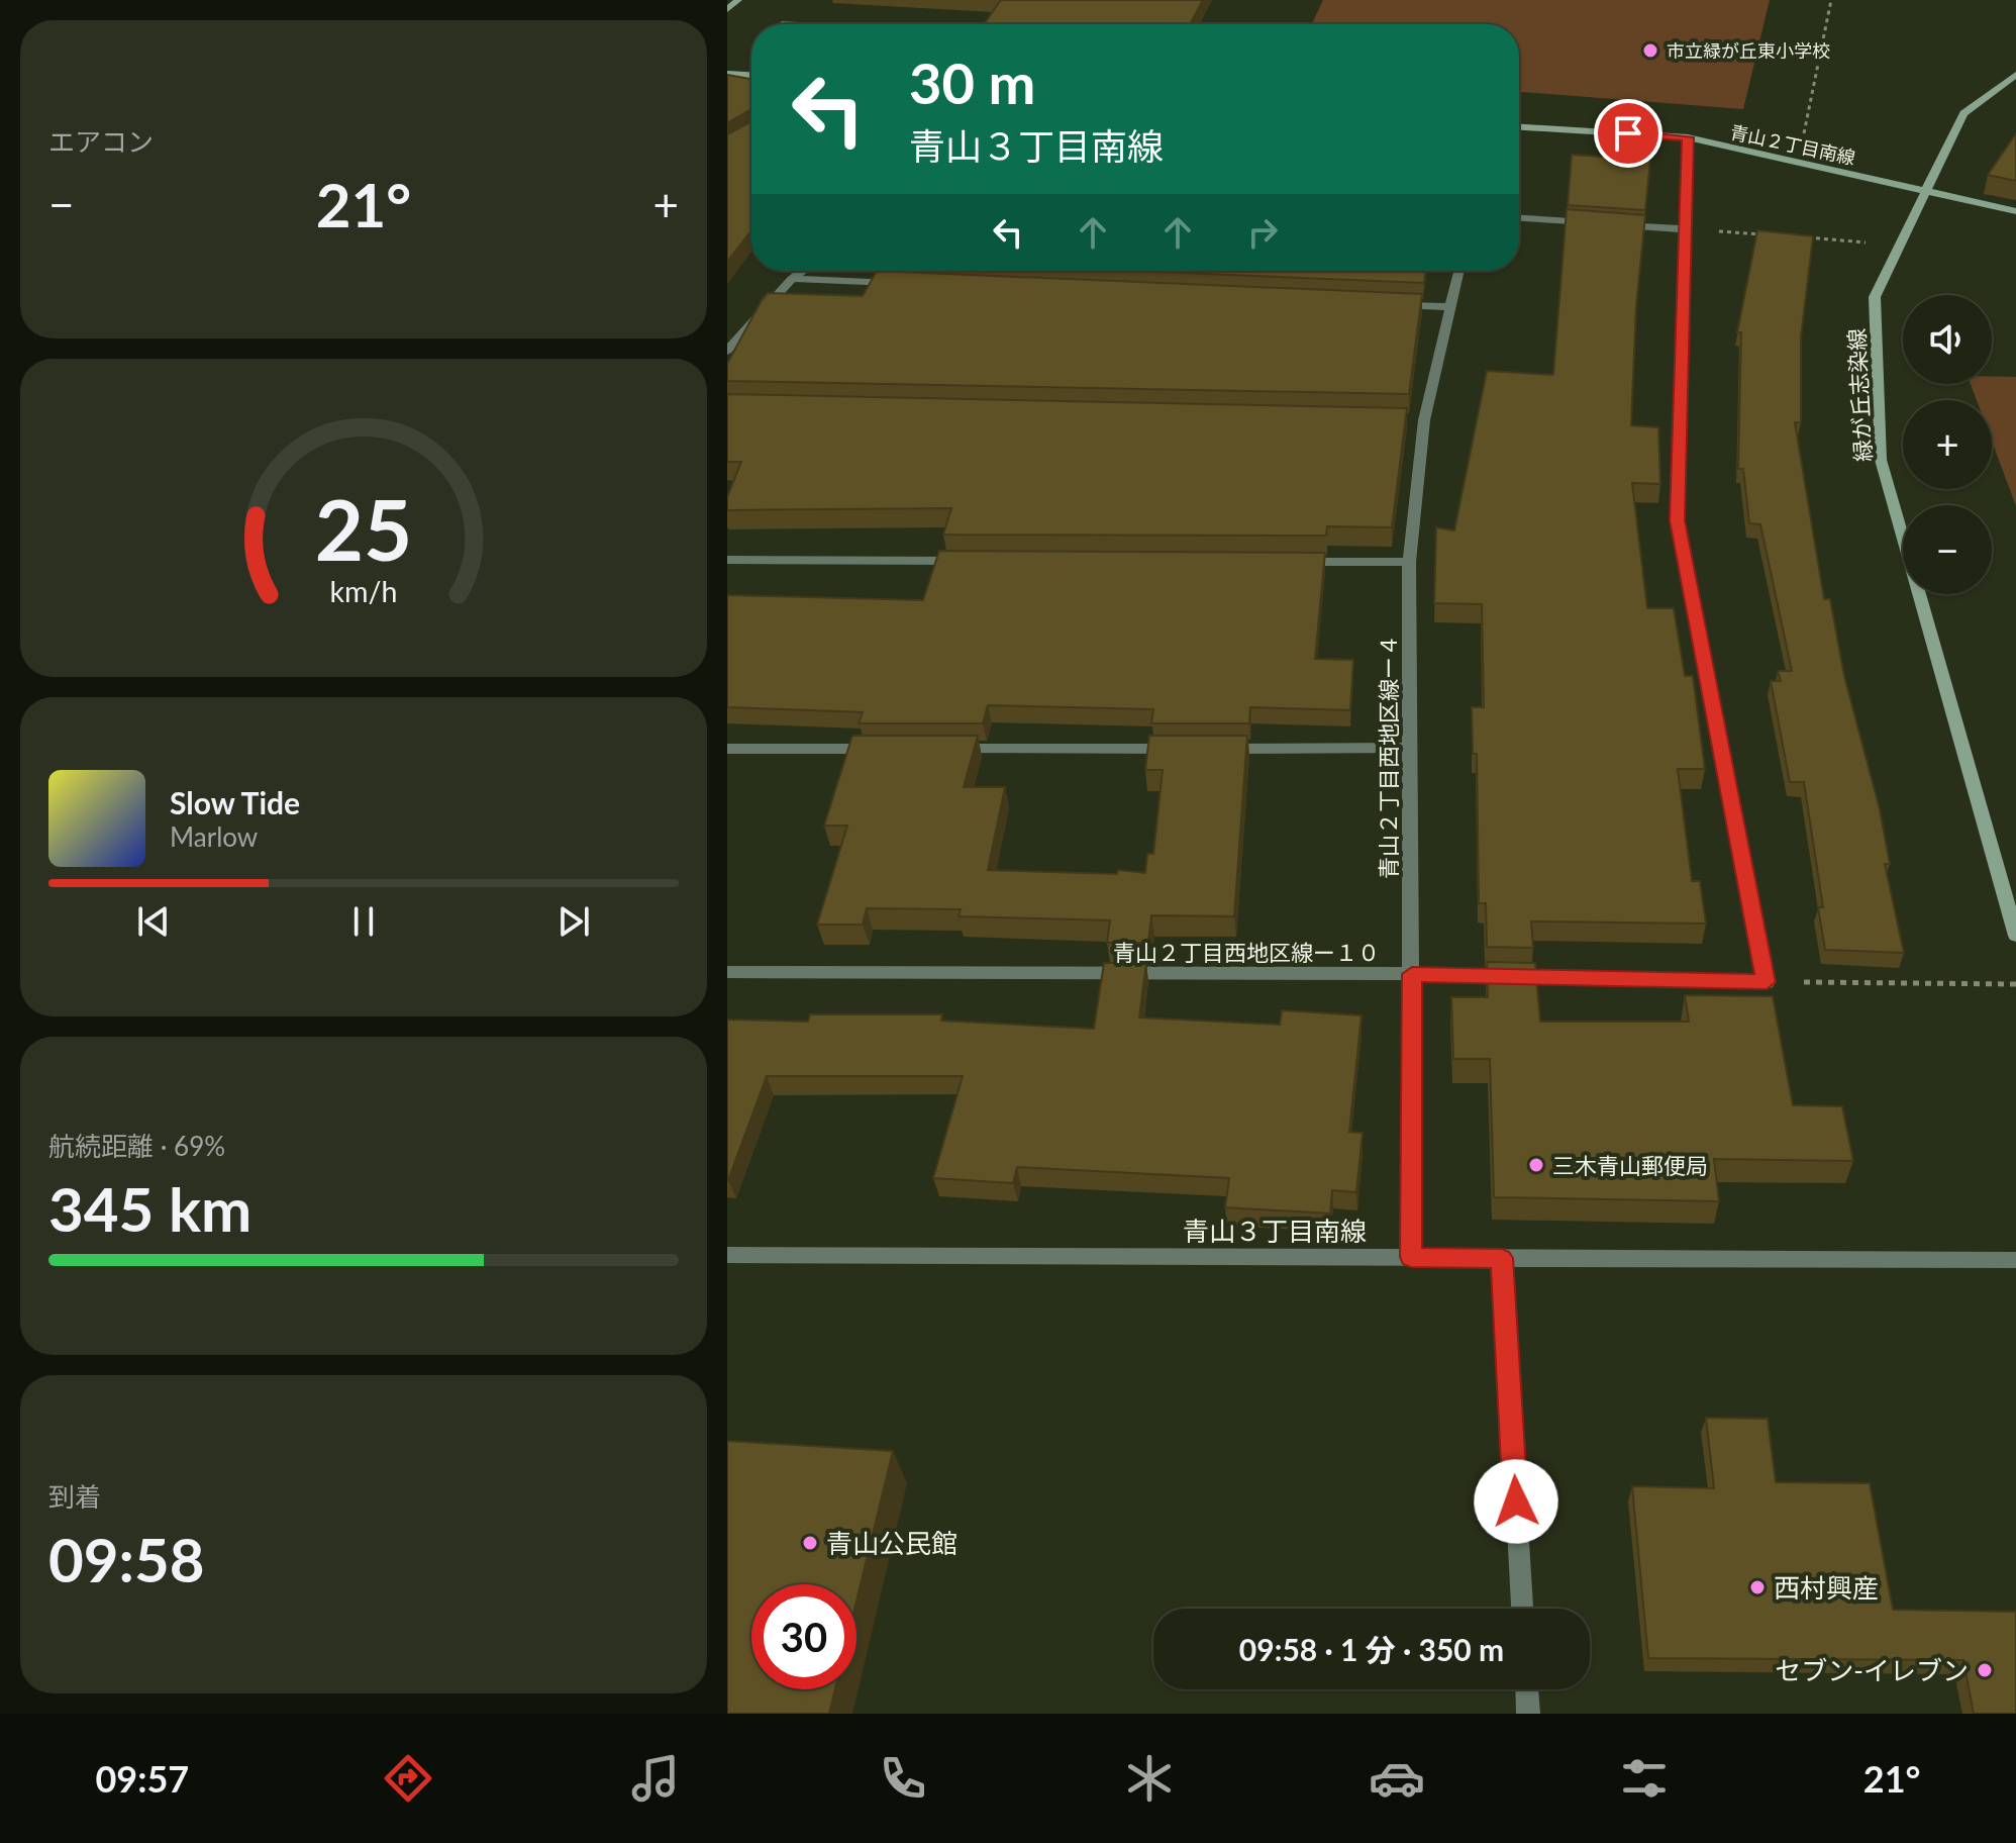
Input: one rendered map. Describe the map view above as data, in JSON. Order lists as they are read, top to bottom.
{
  "streets": {
    "street": [
      "青山２丁目南線",
      "緑が丘志染線",
      "青山２丁目西地区線ー４",
      "青山２丁目西地区線ー１０",
      "青山３丁目南線"
    ]
  },
  "crossings": [
    ["青山２丁目南線", "緑が丘志染線"],
    ["青山２丁目西地区線ー４", "青山２丁目西地区線ー１０"],
    ["青山２丁目西地区線ー４", "青山３丁目南線"]
  ],
  "places": [
    "市立緑が丘東小学校",
    "三木青山郵便局",
    "青山公民館",
    "西村興産",
    "セブン-イレブン"
  ],
  "page": {
    "tile": [
      "エアコン",
      ["航続距離 · 69%", "345 km"],
      ["到着", "09:58"]
    ],
    "turn": ["30 m", "青山３丁目南線"],
    "heat": ["−", "21°", "+"],
    "map_buttons": ["+", "−"],
    "song": ["Slow Tide", "Marlow"],
    "limit": "30",
    "trip": "09:58 · 1 分 · 350 m",
    "tabs": ["09:57", "21°"],
    "gauge": ["25", "km/h"]
  }
}
